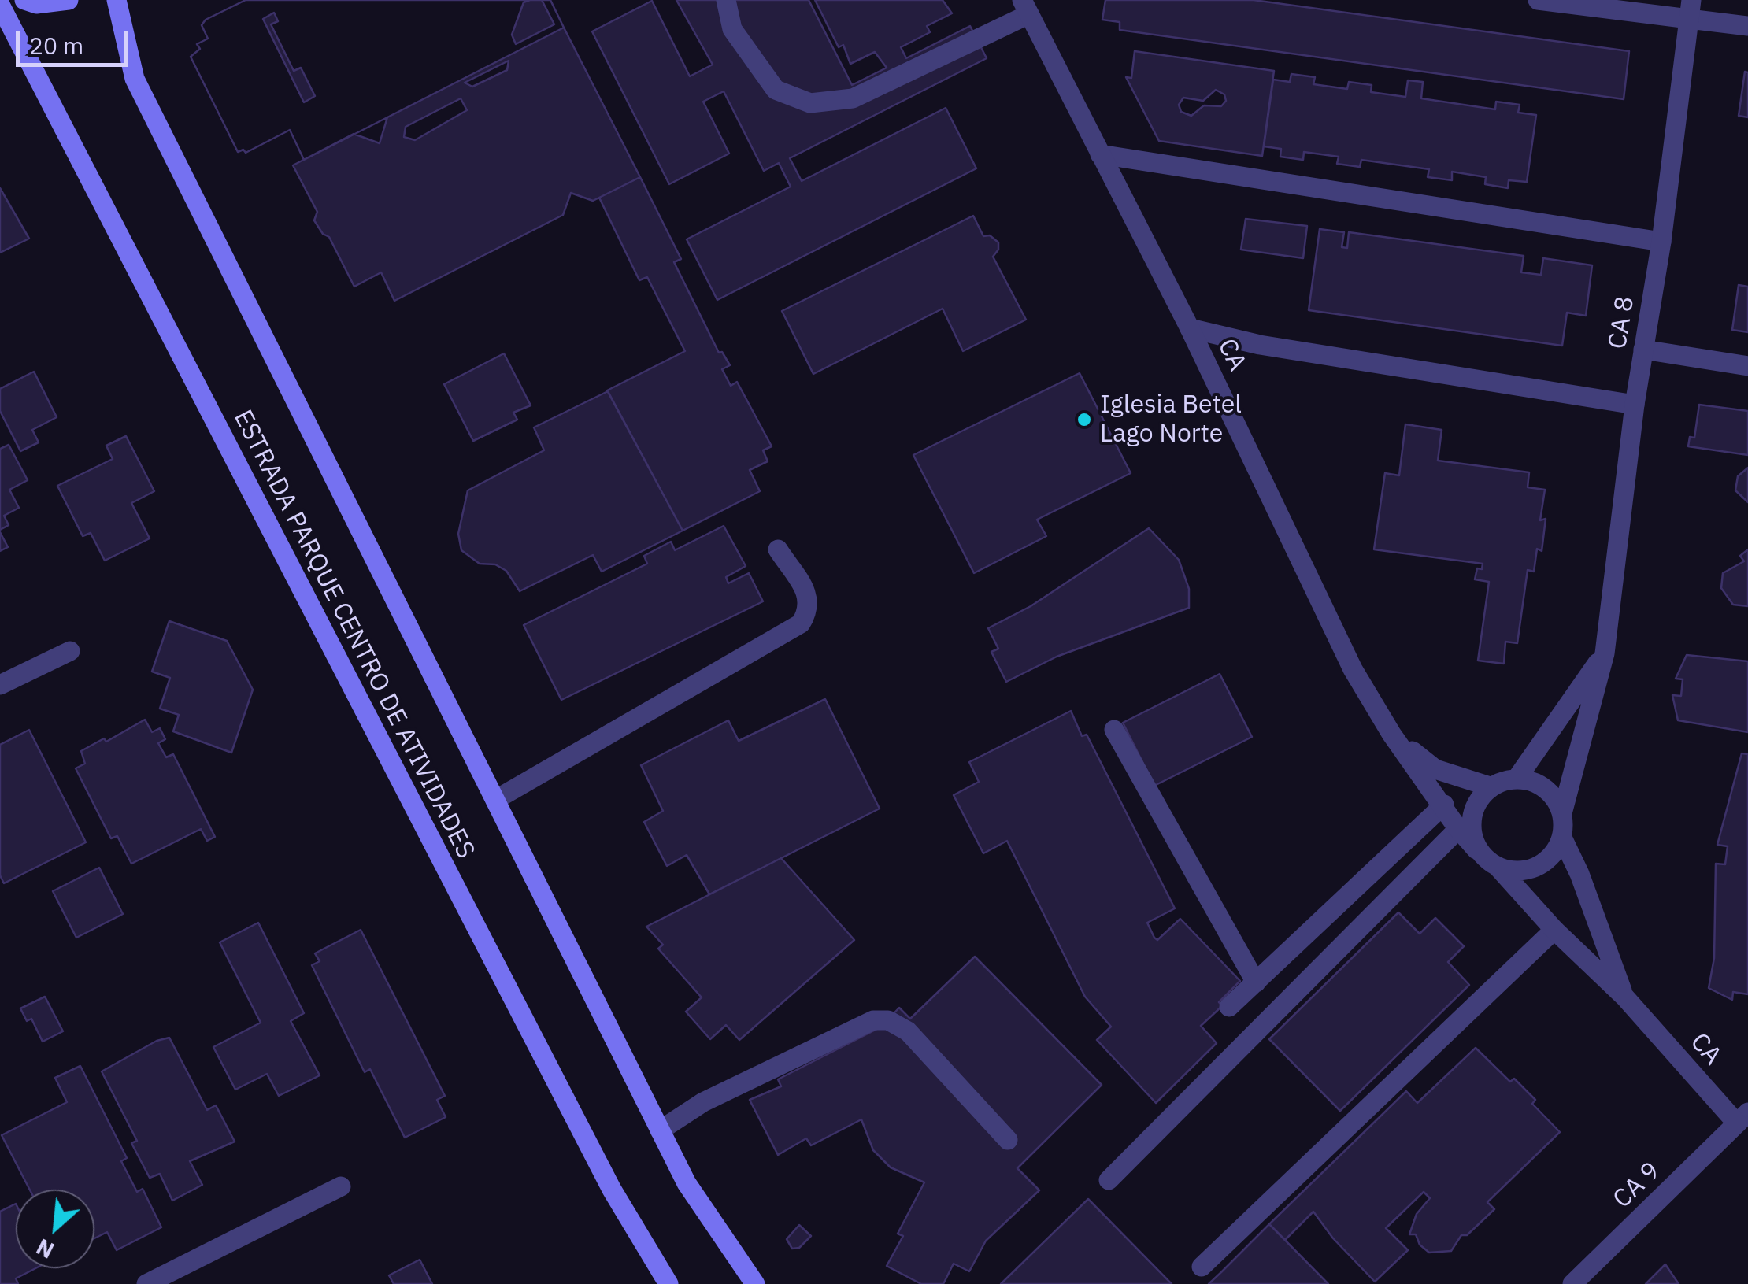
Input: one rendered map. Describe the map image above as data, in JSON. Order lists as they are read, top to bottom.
{
  "streets": {
    "main road": ["ESTRADA PARQUE CENTRO DE ATIVIDADES"],
    "street": ["CA 8", "CA", "CA 9"]
  },
  "crossings": [
    ["CA 8", "CA"],
    ["CA", "CA 9"]
  ],
  "places": ["Iglesia Betel Lago Norte"],
  "scale_bar": "20 m",
  "north": "bottom left"
}
